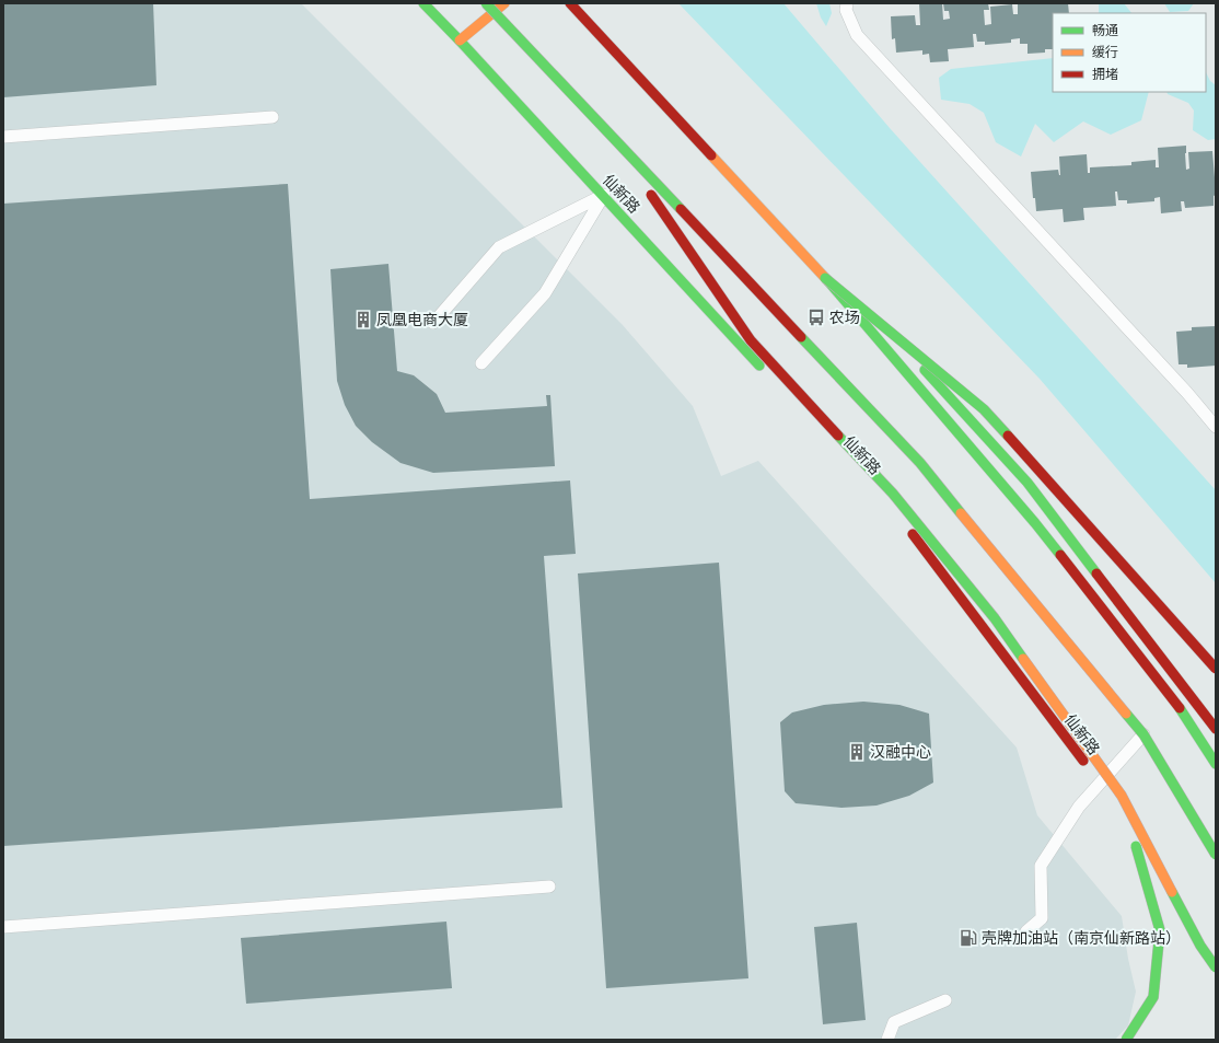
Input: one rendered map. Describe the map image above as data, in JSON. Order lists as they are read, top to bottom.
{
  "streets": {
    "main road": ["仙新路"]
  },
  "places": {
    "bus stop": ["农场"],
    "building": ["凤凰电商大厦", "汉融中心"],
    "fuel station": ["壳牌加油站（南京仙新路站）"]
  },
  "legend": ["畅通", "缓行", "拥堵"]
}
